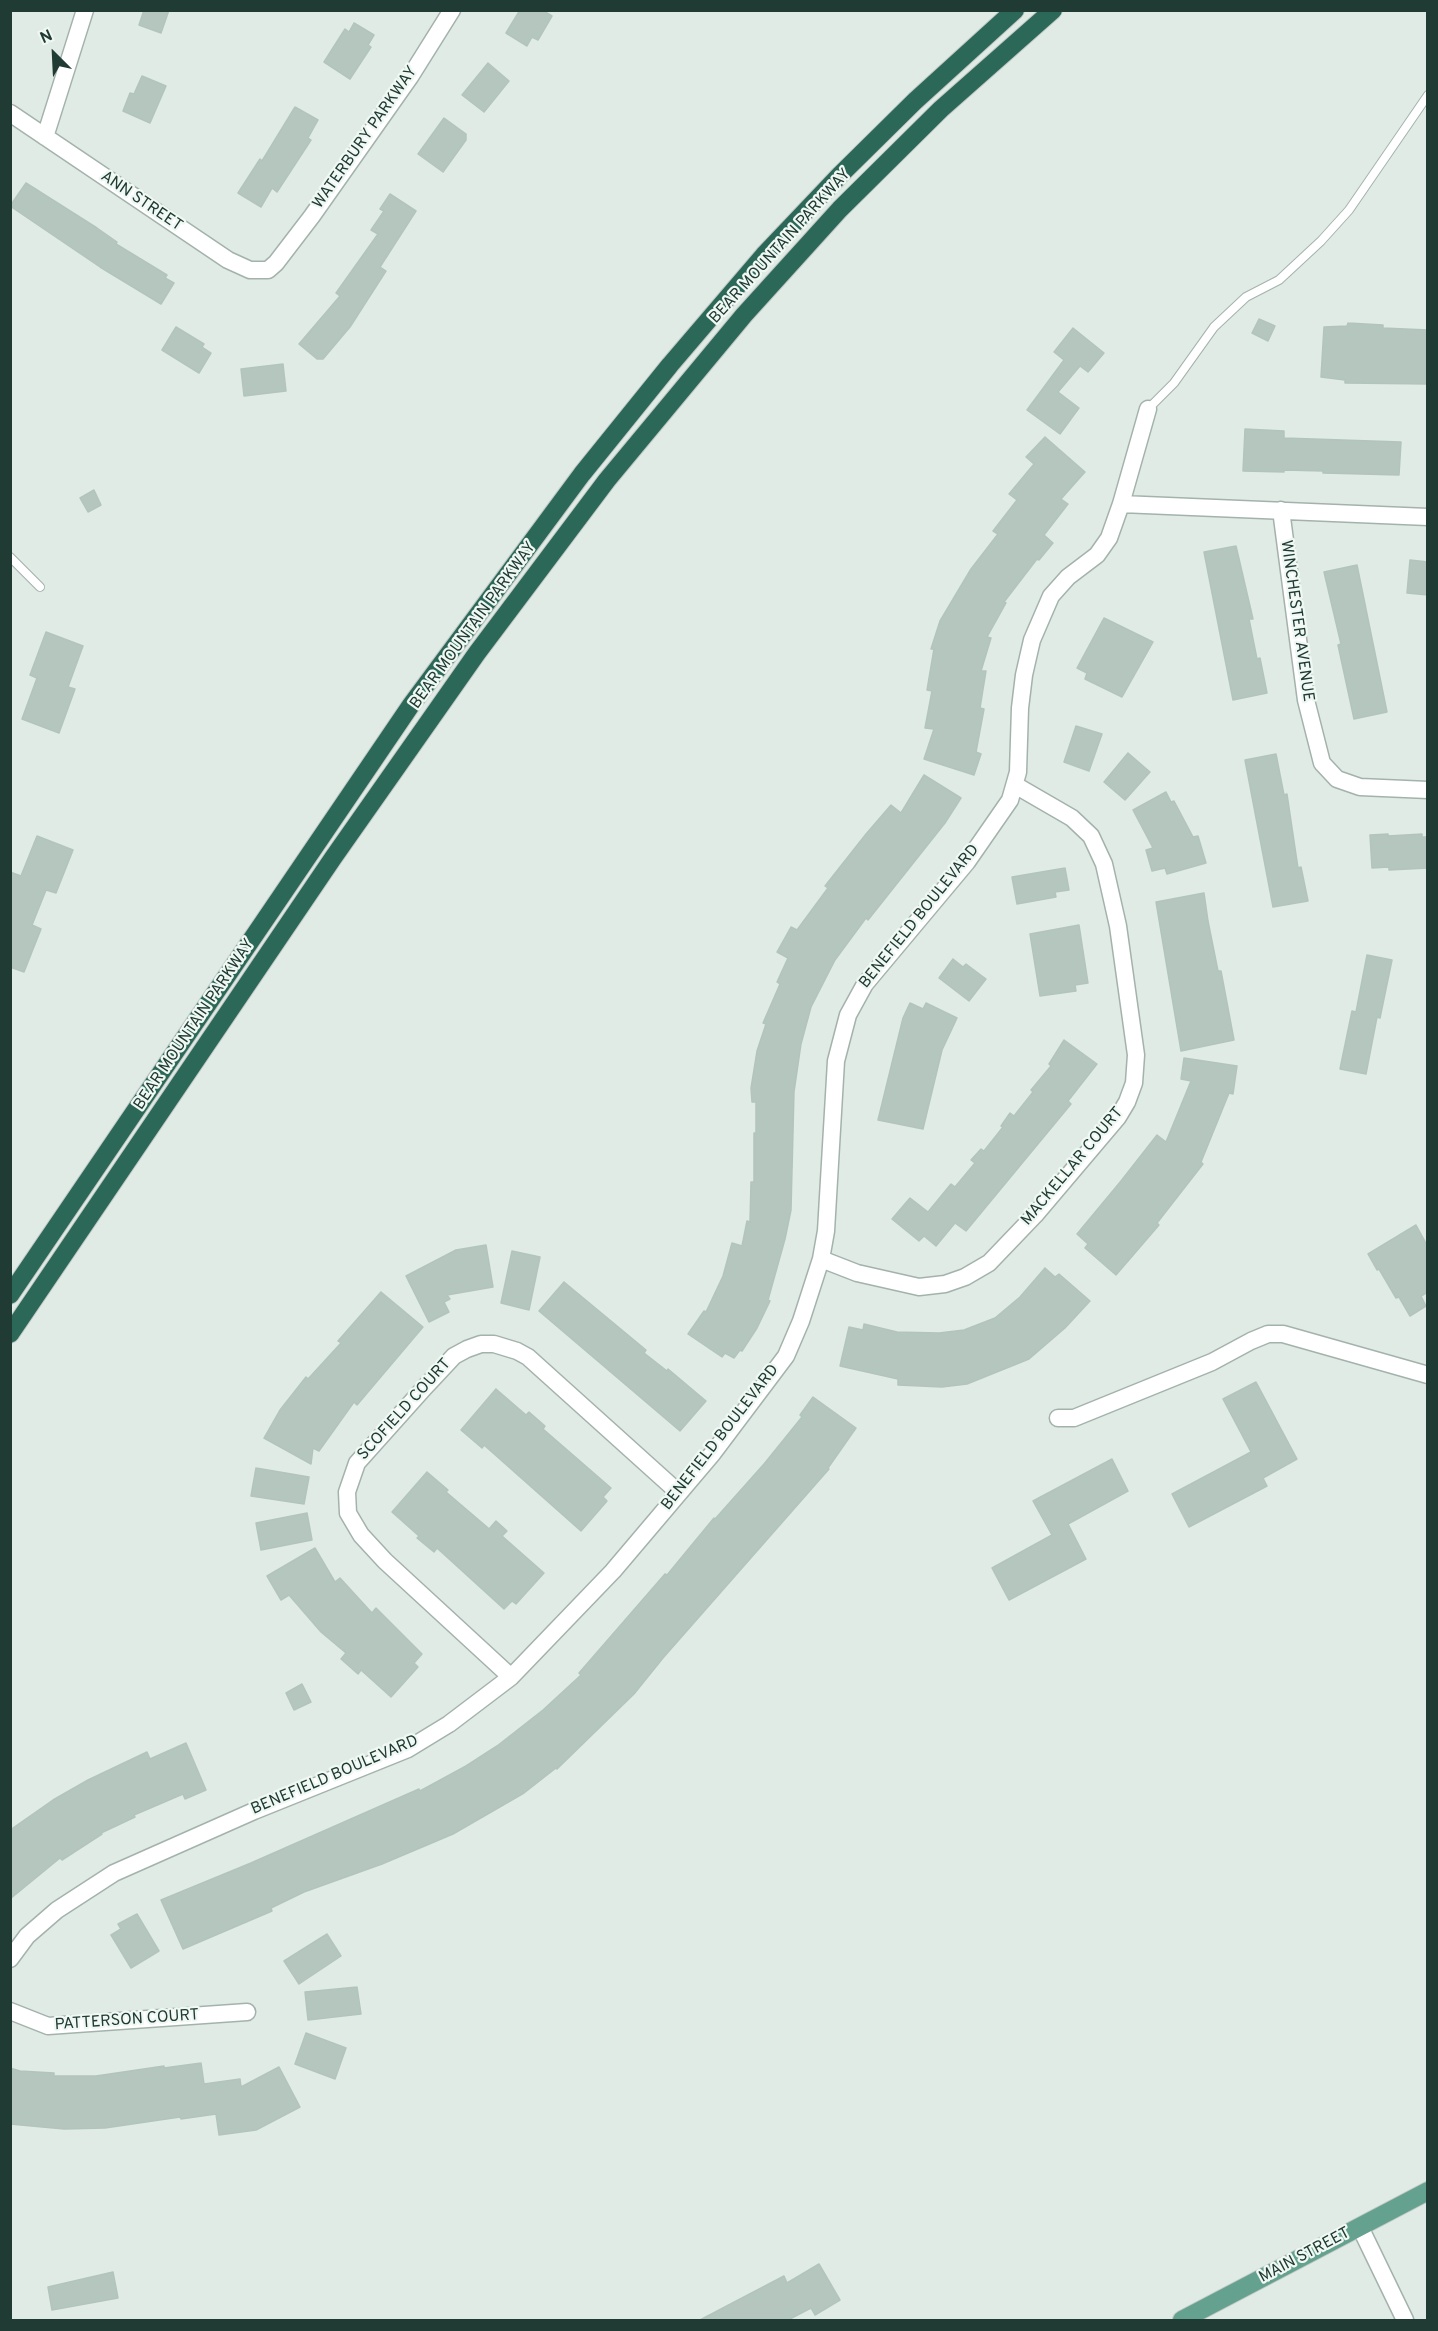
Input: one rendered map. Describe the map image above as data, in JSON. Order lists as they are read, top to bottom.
{
  "streets": {
    "highway": ["BEAR MOUNTAIN PARKWAY"],
    "main road": ["MAIN STREET"],
    "street": [
      "WATERBURY PARKWAY",
      "ANN STREET",
      "WINCHESTER AVENUE",
      "BENEFIELD BOULEVARD",
      "MACKELLAR COURT",
      "SCOFIELD COURT",
      "PATTERSON COURT"
    ]
  },
  "crossings": [
    ["WATERBURY PARKWAY", "ANN STREET"],
    ["BENEFIELD BOULEVARD", "MACKELLAR COURT"],
    ["BENEFIELD BOULEVARD", "SCOFIELD COURT"]
  ],
  "north": "top left"
}
